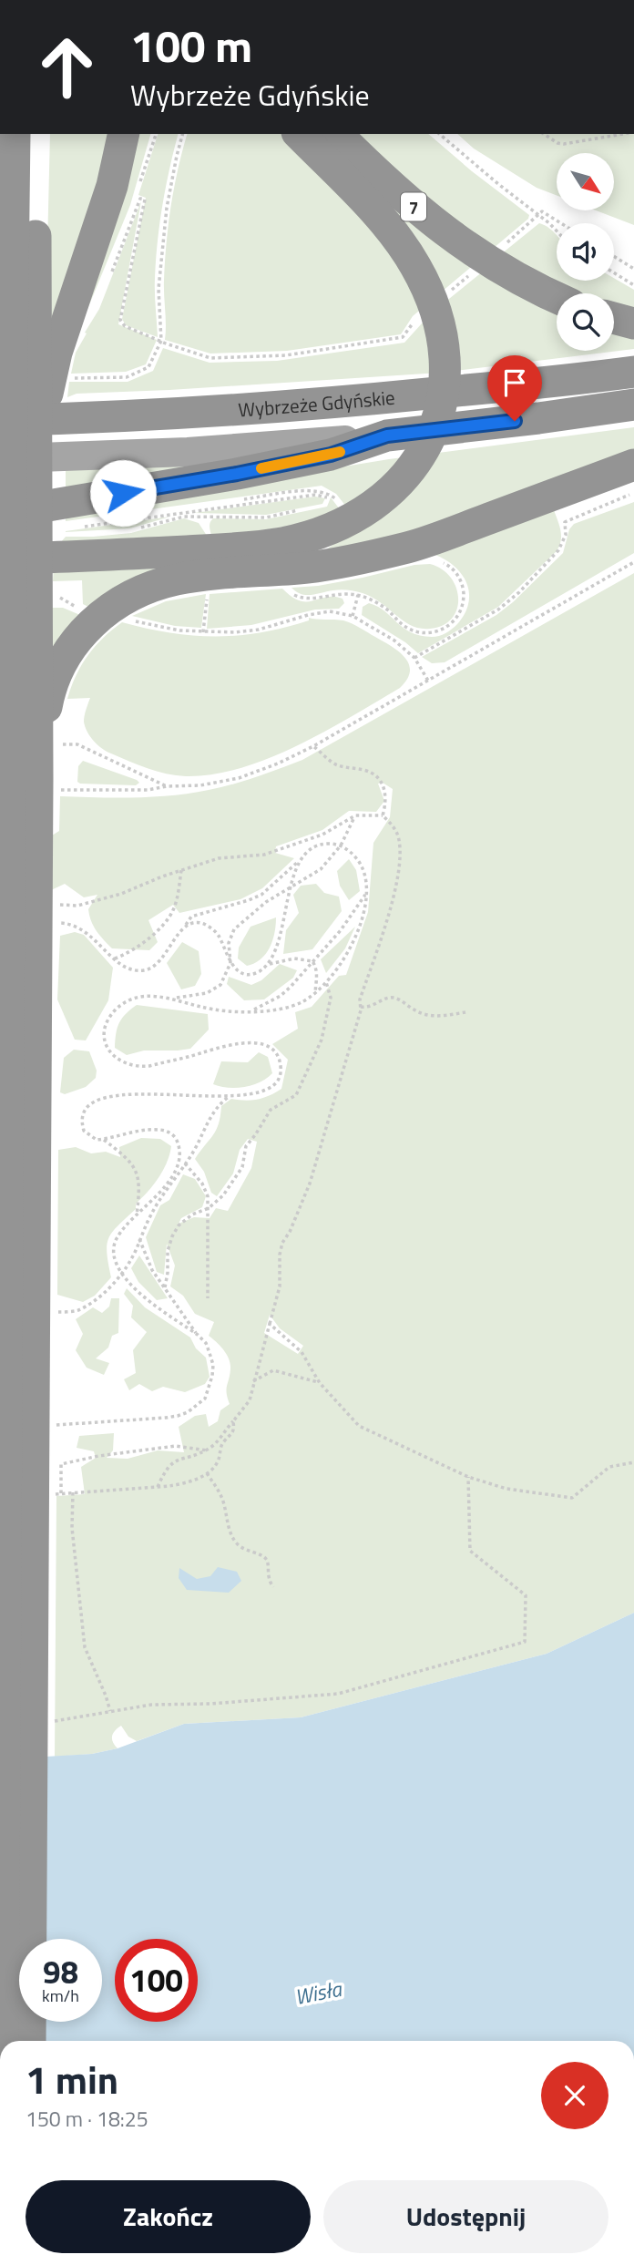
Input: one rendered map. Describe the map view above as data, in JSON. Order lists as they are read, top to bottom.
{
  "streets": {
    "highway": ["7", "Wybrzeże Gdyńskie"]
  },
  "water": ["Wisła"],
  "north": "bottom right",
  "page": {
    "turn": ["100 m", "Wybrzeże Gdyńskie"],
    "speed": "98 km/h",
    "limit": "100",
    "heading": ["1 min", "150 m · 18:25"],
    "buttons": ["Zakończ", "Udostępnij"]
  }
}
